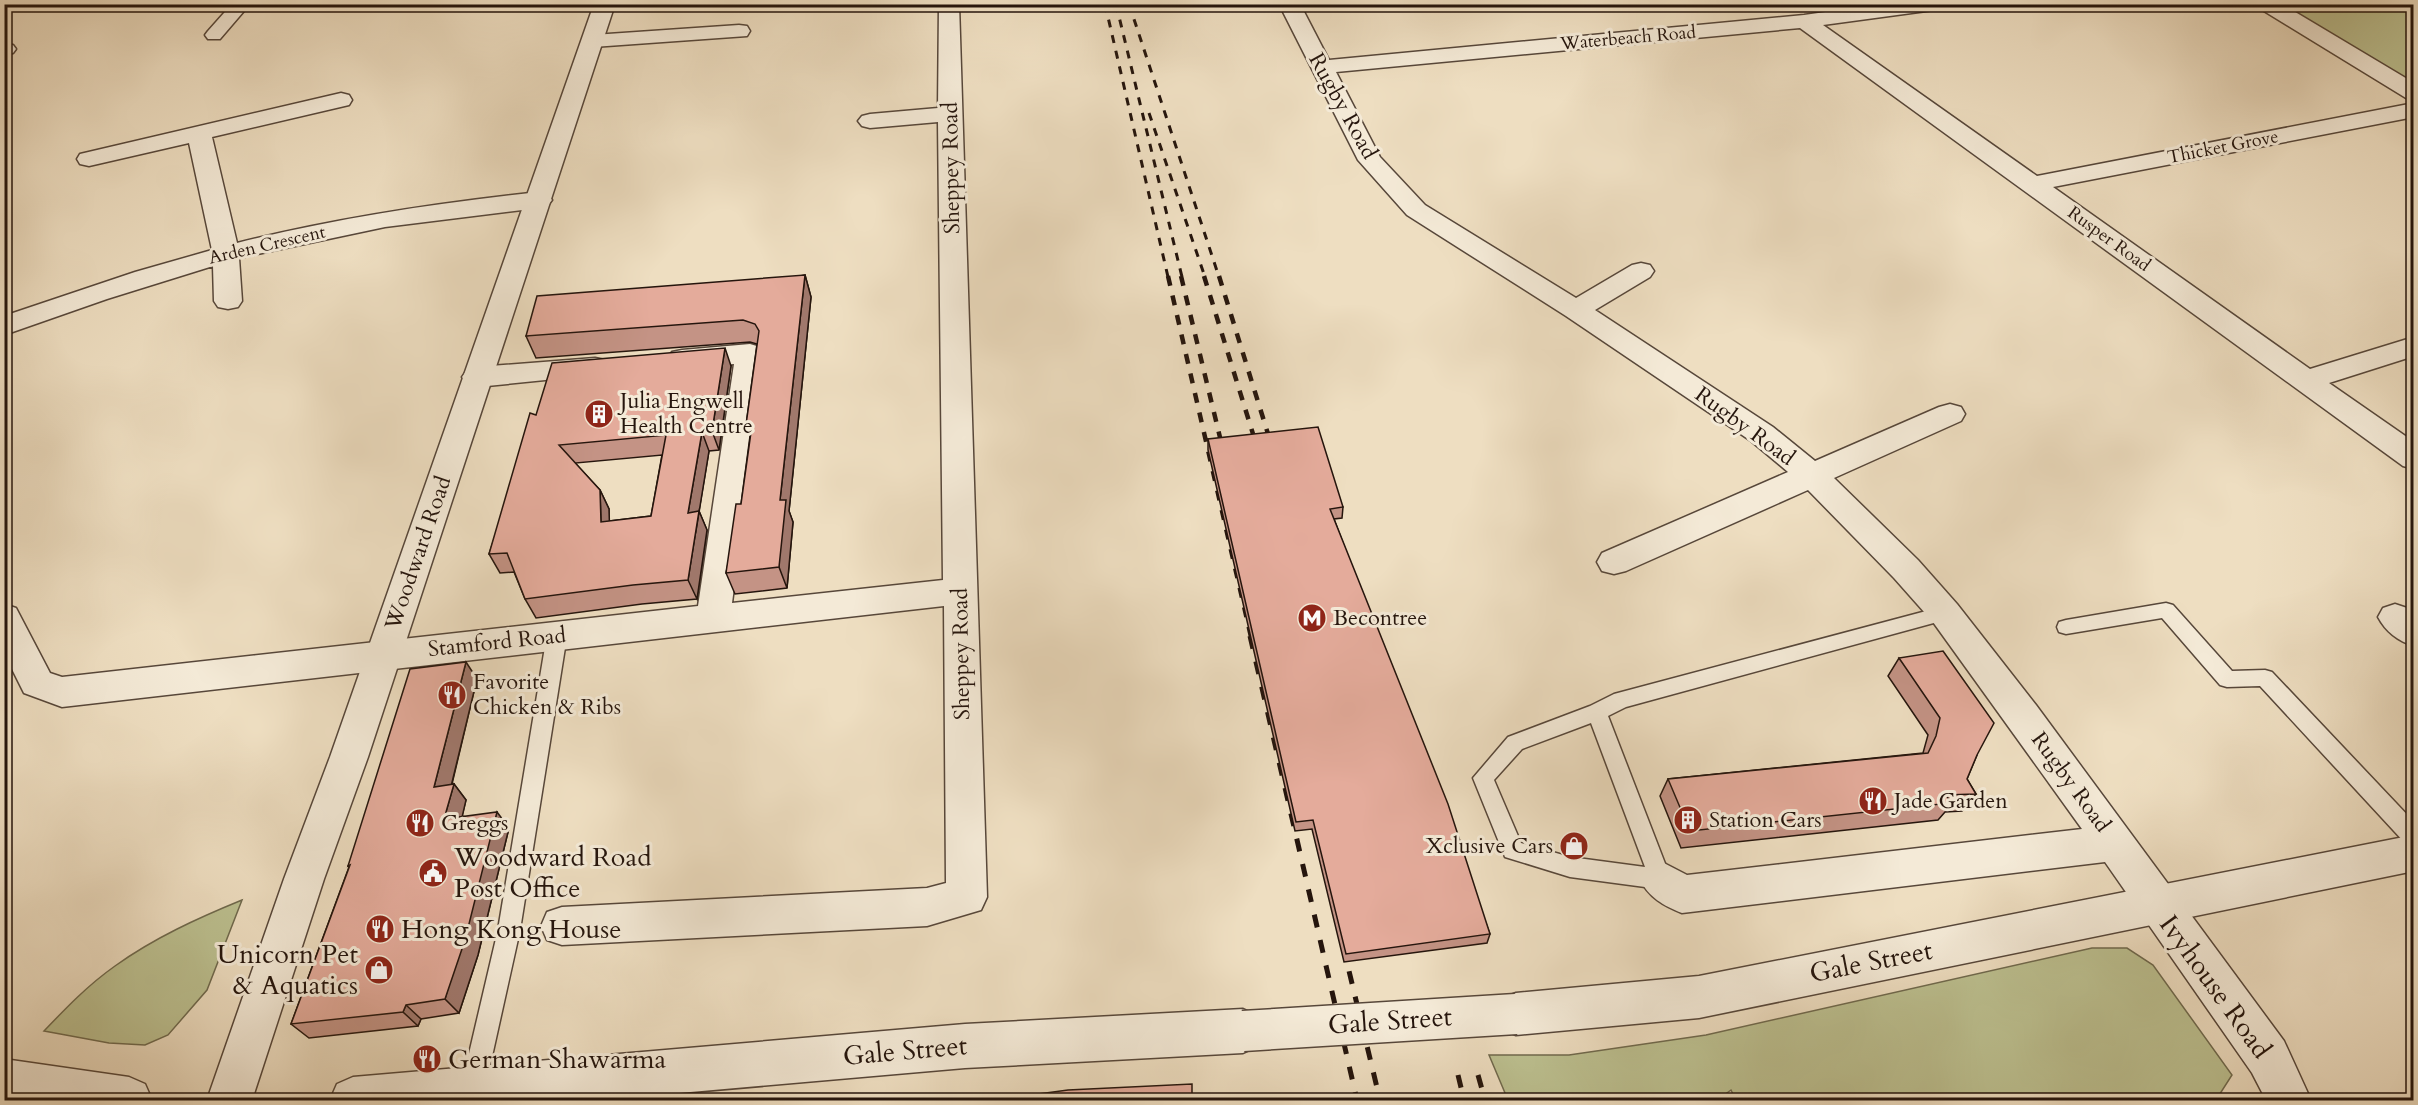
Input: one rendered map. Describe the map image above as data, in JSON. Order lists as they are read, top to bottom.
{
  "streets": {
    "street": [
      "Waterbeach Road",
      "Rugby Road",
      "Thicket Grove",
      "Sheppey Road",
      "Rusper Road",
      "Arden Crescent",
      "Woodward Road",
      "Stamford Road",
      "Gale Street",
      "Ivyhouse Road"
    ]
  },
  "crossings": [
    ["Waterbeach Road", "Rugby Road"],
    ["Waterbeach Road", "Rusper Road"],
    ["Rugby Road", "Gale Street"],
    ["Rugby Road", "Ivyhouse Road"],
    ["Thicket Grove", "Rusper Road"],
    ["Sheppey Road", "Stamford Road"],
    ["Arden Crescent", "Woodward Road"],
    ["Woodward Road", "Stamford Road"],
    ["Gale Street", "Ivyhouse Road"]
  ],
  "places": {
    "building": ["Julia Engwell Health Centre", "Station Cars"],
    "metro station": ["Becontree"],
    "restaurant": [
      "Favorite Chicken & Ribs",
      "Jade Garden",
      "Greggs",
      "Hong Kong House",
      "German Shawarma"
    ],
    "shop": ["Xclusive Cars", "Unicorn Pet & Aquatics"],
    "public building": ["Woodward Road Post Office"]
  }
}
